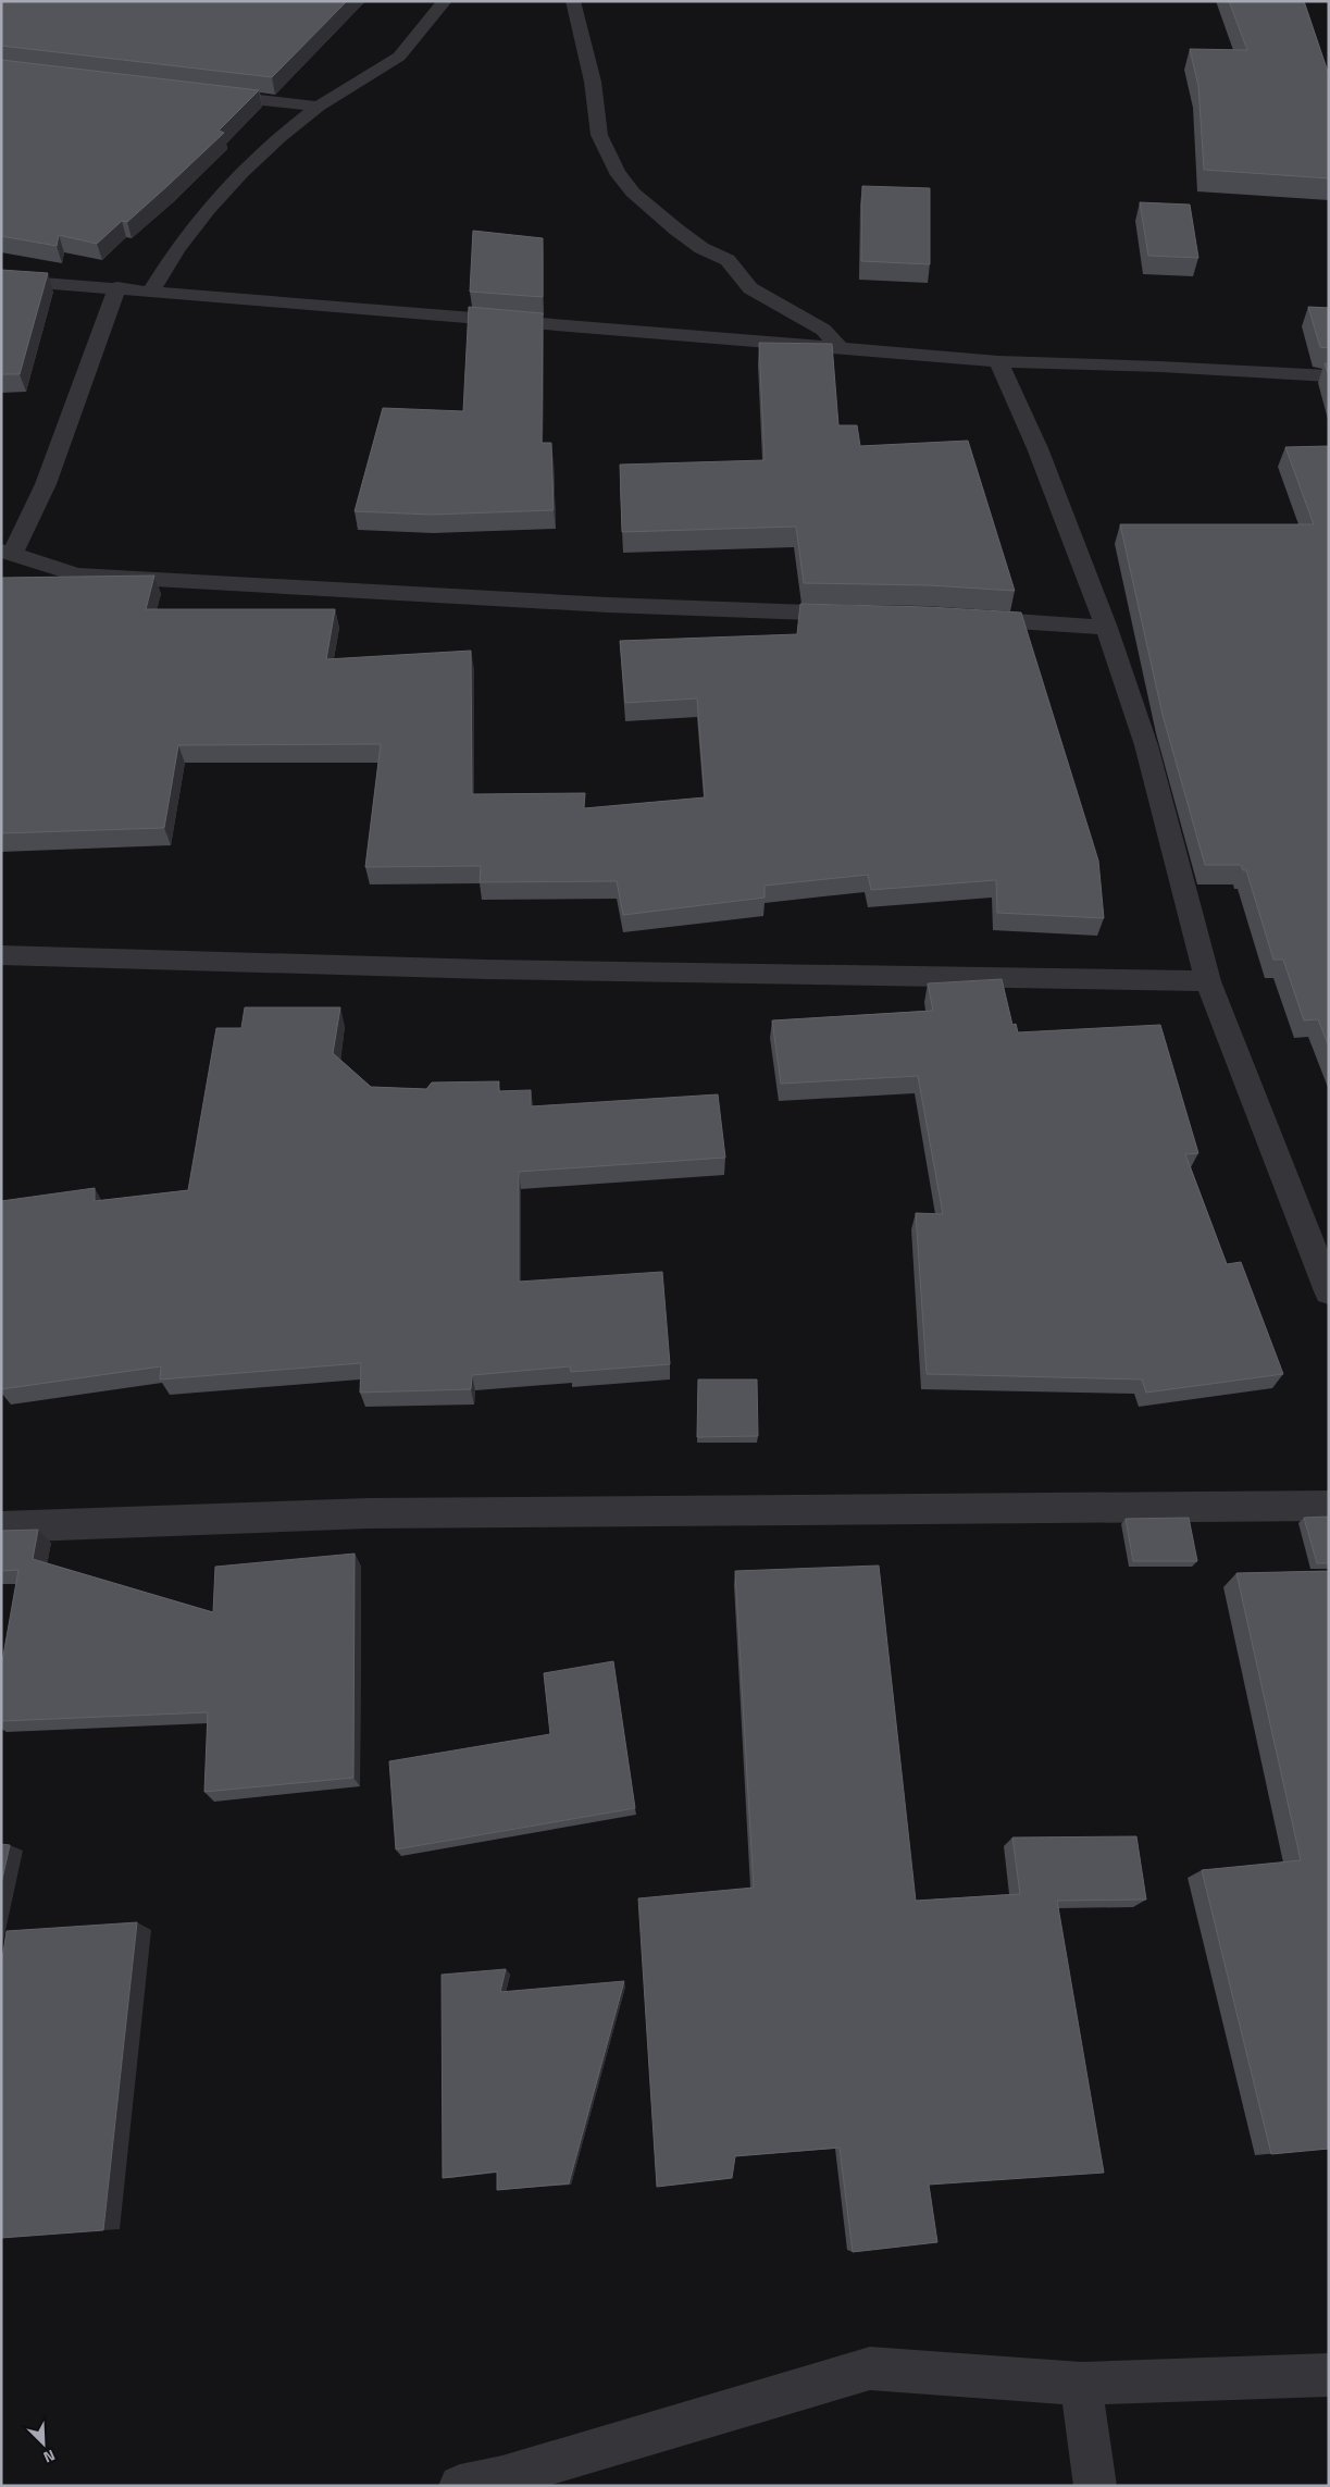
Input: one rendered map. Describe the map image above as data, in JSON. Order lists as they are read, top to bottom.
{
  "north": "bottom right"
}
